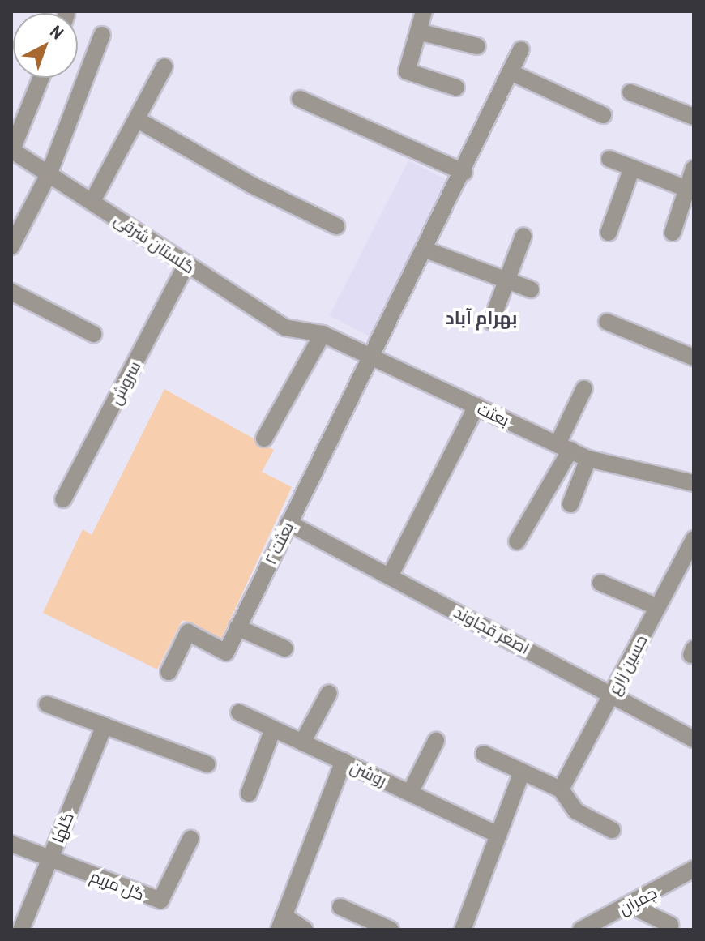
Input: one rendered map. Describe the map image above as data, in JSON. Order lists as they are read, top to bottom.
{
  "streets": {
    "street": [
      "گلستان شرقی",
      "سروش",
      "بعثت",
      "بعثت ۲",
      "اصغر قجاوند",
      "حسین زارع",
      "روشن",
      "گلها",
      "گل مریم",
      "چمران"
    ]
  },
  "crossings": [
    ["گلستان شرقی", "سروش"],
    ["گلستان شرقی", "بعثت"],
    ["بعثت", "بعثت ۲"],
    ["بعثت ۲", "اصغر قجاوند"],
    ["اصغر قجاوند", "حسین زارع"],
    ["گلها", "گل مریم"]
  ],
  "districts": ["بهرام آباد"],
  "north": "top right"
}
